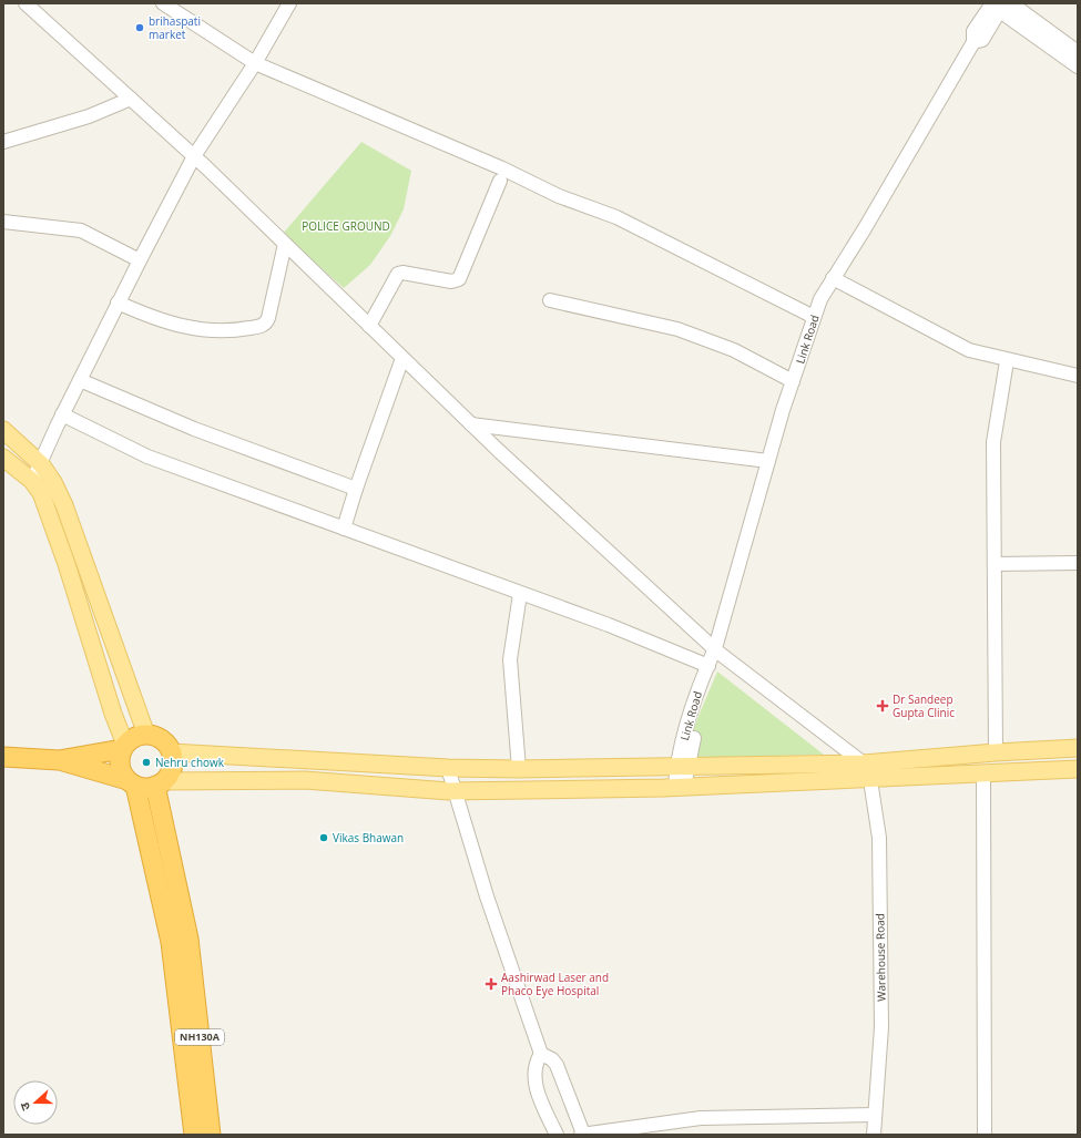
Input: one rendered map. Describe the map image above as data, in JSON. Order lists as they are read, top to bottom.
{
  "streets": {
    "highway": ["NH130A"],
    "street": ["Link Road", "Warehouse Road"]
  },
  "parks": ["POLICE GROUND"],
  "places": {
    "other": ["brihaspati market", "Nehru chowk", "Vikas Bhawan"],
    "health": ["Dr Sandeep Gupta Clinic", "Aashirwad Laser and Phaco Eye Hospital"]
  },
  "north": "left"
}
